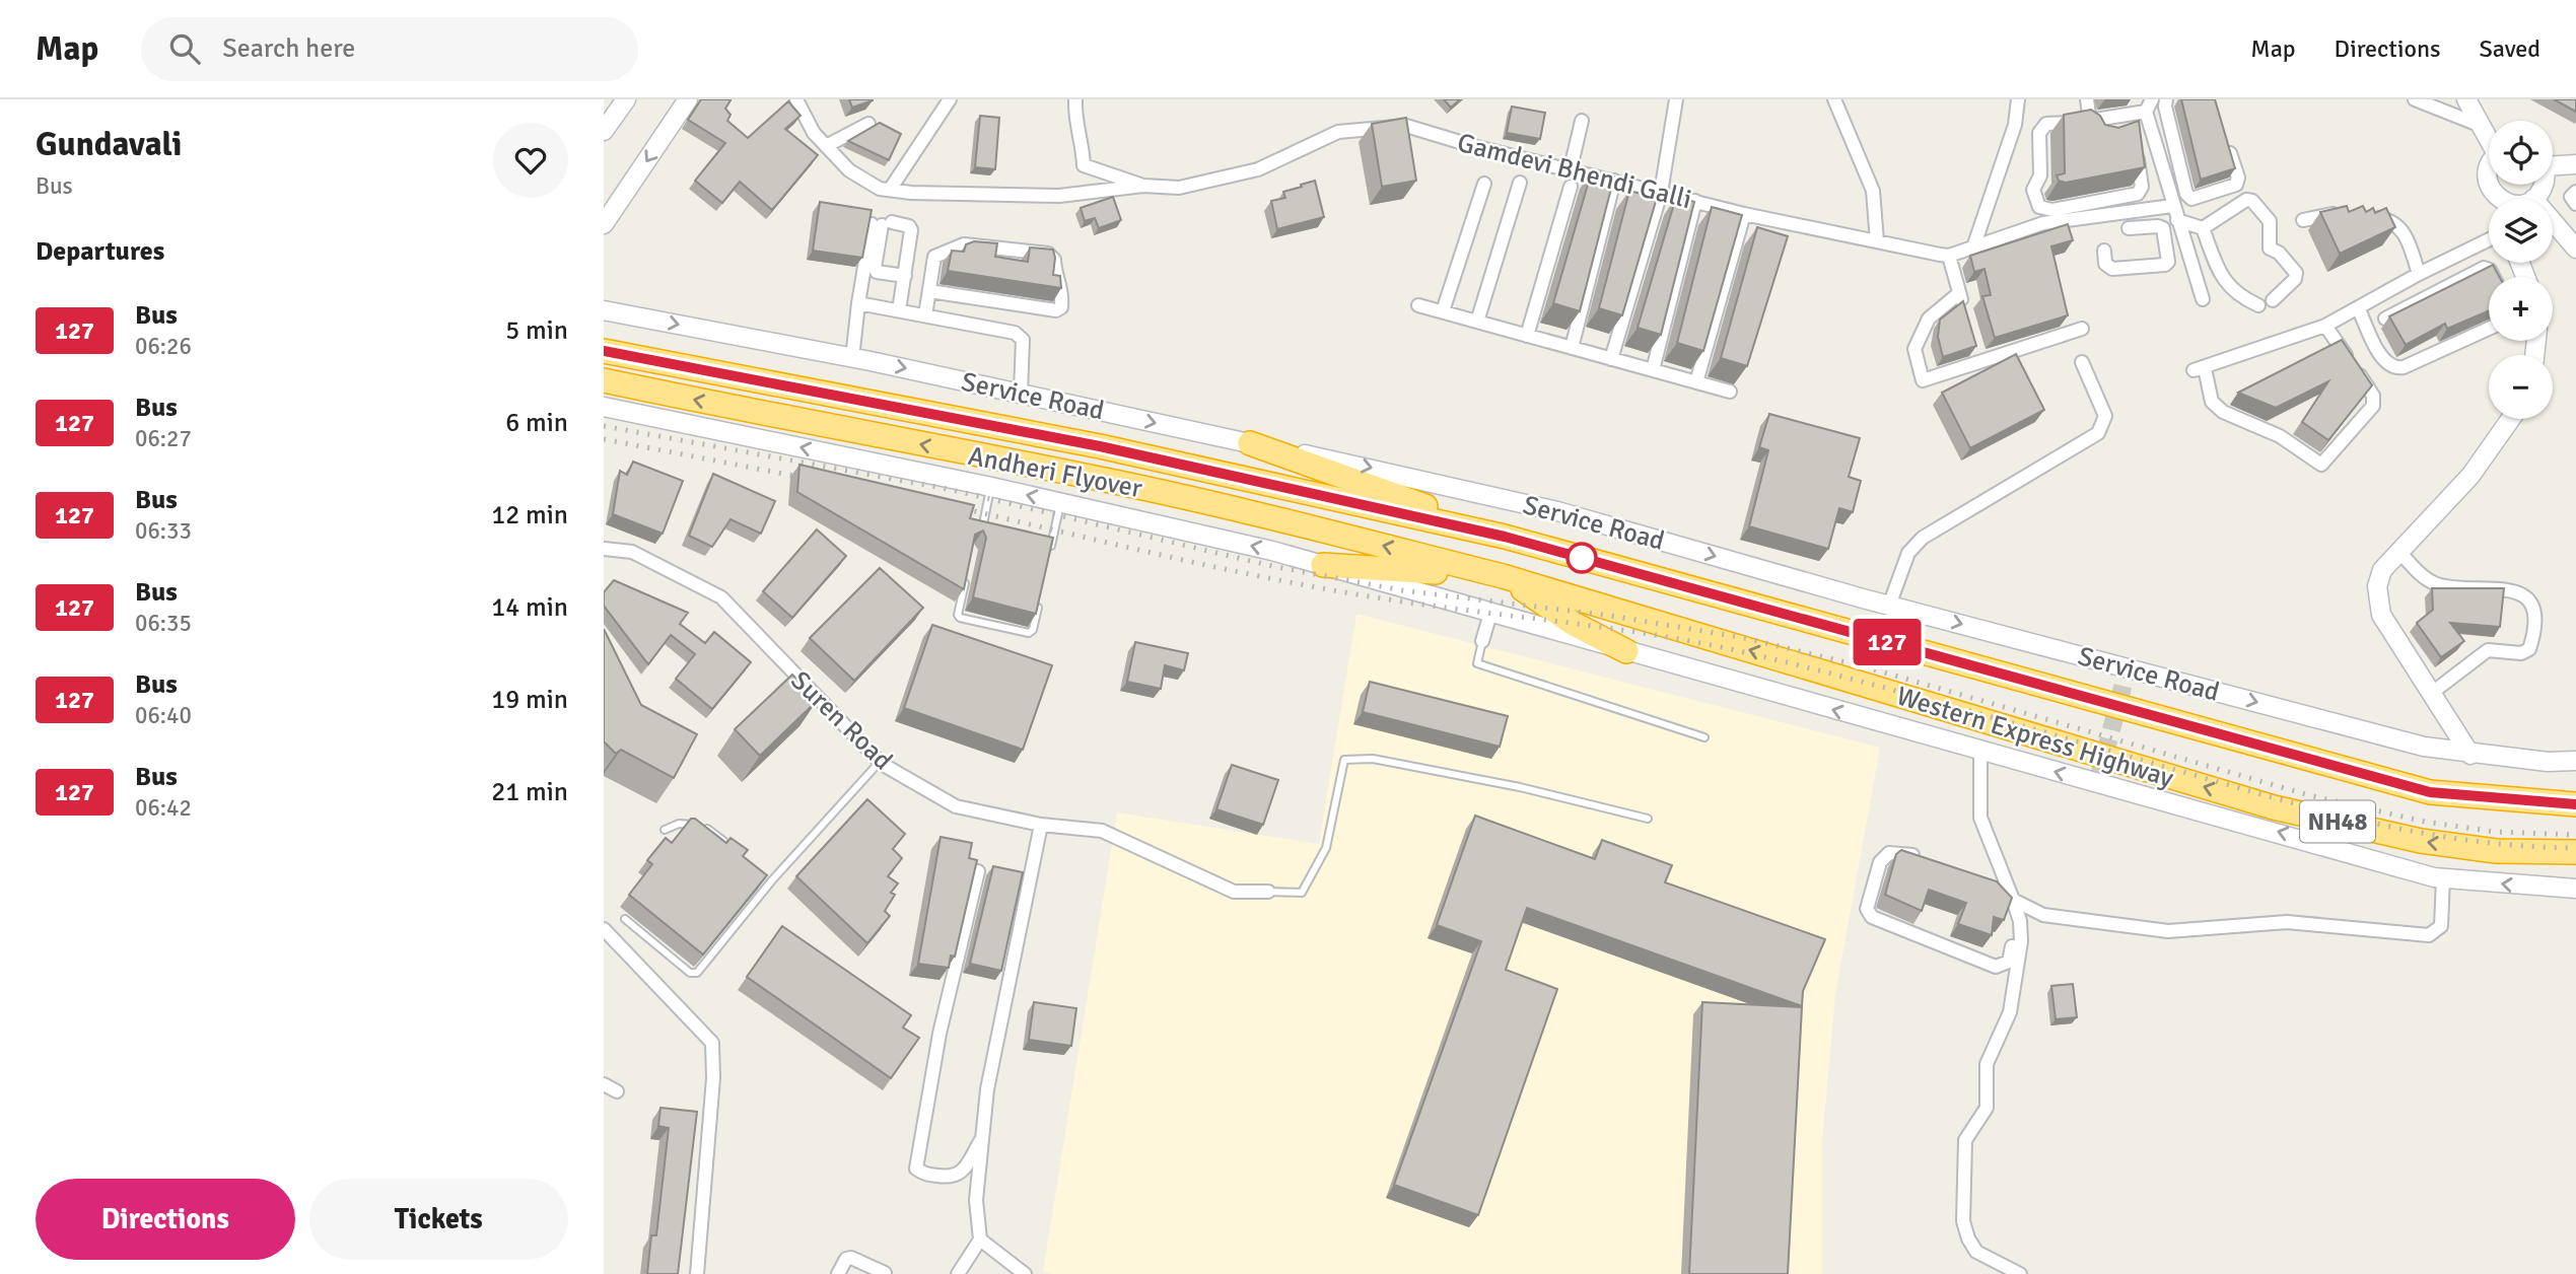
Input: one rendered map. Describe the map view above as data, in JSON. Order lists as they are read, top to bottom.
{
  "streets": {
    "highway": ["Andheri Flyover", "Western Express Highway", "NH48"],
    "street": ["Gamdevi Bhendi Galli", "Service Road", "Suren Road"]
  },
  "crossings": [
    ["Andheri Flyover", "Western Express Highway"]
  ],
  "lines": ["bus line 127"],
  "page": {
    "header": "Map",
    "search": "Search here",
    "nav": ["Map", "Directions", "Saved"],
    "heading": [
      ["Gundavali", "Bus"],
      "Departures"
    ],
    "on_map": "127",
    "map_buttons": ["+", "−"],
    "list": [
      {
        "mark": "127",
        "name": "Bus",
        "note": "06:26",
        "value": "5 min"
      },
      {
        "mark": "127",
        "name": "Bus",
        "note": "06:27",
        "value": "6 min"
      },
      {
        "mark": "127",
        "name": "Bus",
        "note": "06:33",
        "value": "12 min"
      },
      {
        "mark": "127",
        "name": "Bus",
        "note": "06:35",
        "value": "14 min"
      },
      {
        "mark": "127",
        "name": "Bus",
        "note": "06:40",
        "value": "19 min"
      },
      {
        "mark": "127",
        "name": "Bus",
        "note": "06:42",
        "value": "21 min"
      }
    ],
    "buttons": ["Directions", "Tickets"]
  }
}
